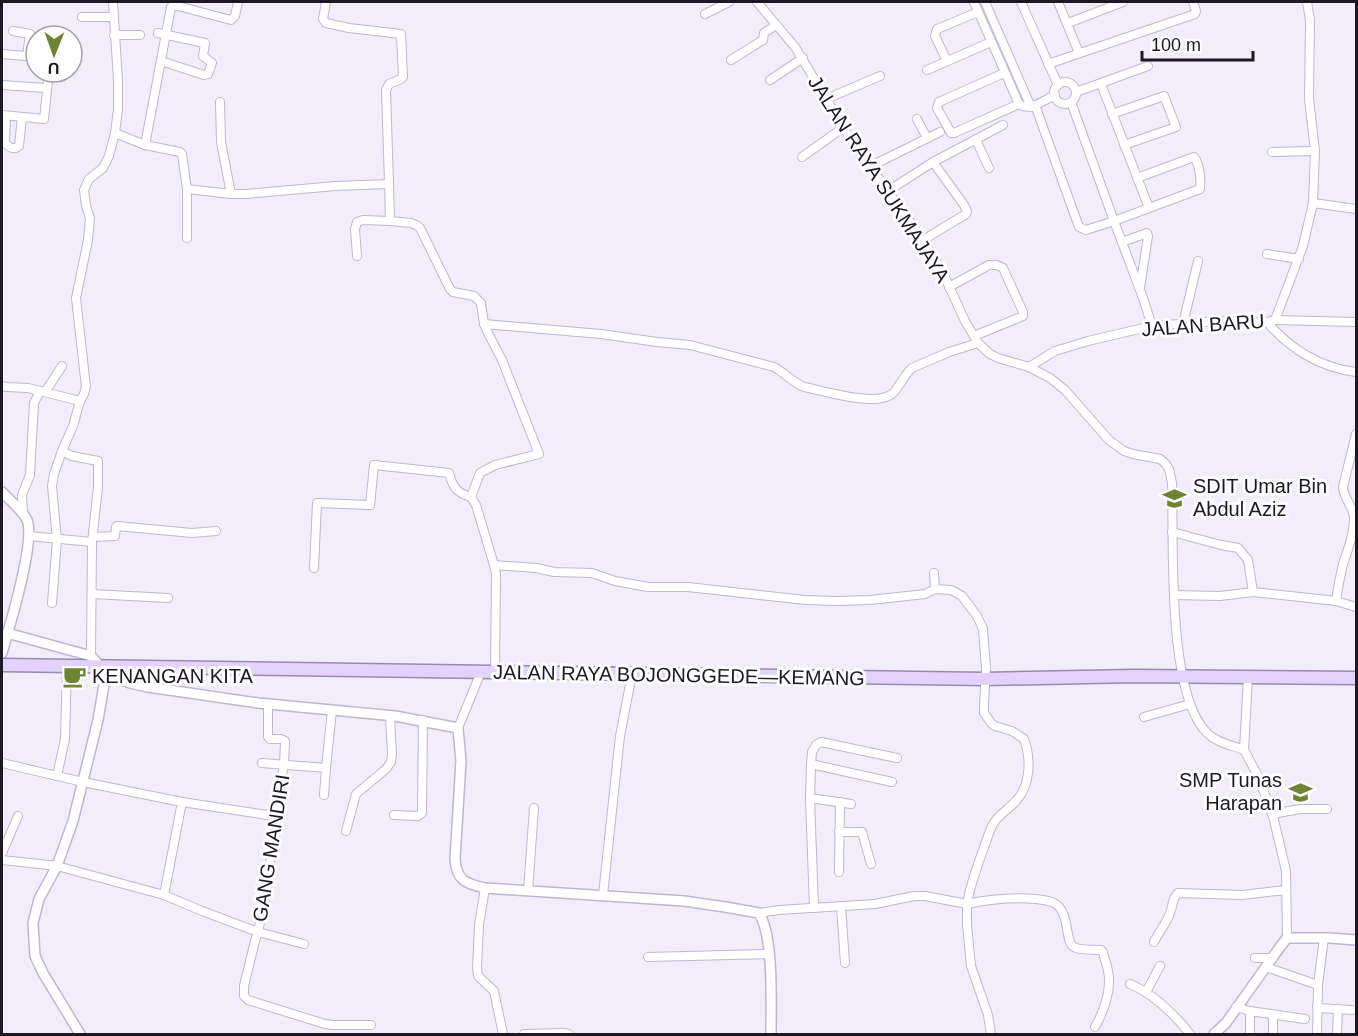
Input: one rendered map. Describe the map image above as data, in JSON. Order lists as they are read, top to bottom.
{
  "streets": {
    "highway": ["JALAN RAYA BOJONGGEDE—KEMANG"],
    "street": ["JALAN RAYA SUKMAJAYA", "JALAN BARU", "GANG MANDIRI"]
  },
  "crossings": [
    ["JALAN RAYA SUKMAJAYA", "JALAN BARU"],
    ["JALAN RAYA SUKMAJAYA", "JALAN RAYA BOJONGGEDE—KEMANG"]
  ],
  "places": {
    "school or university": ["SDIT Umar Bin Abdul Aziz", "SMP Tunas Harapan"],
    "cafe": ["KENANGAN KITA"]
  },
  "scale_bar": "100 m",
  "north": "bottom"
}
